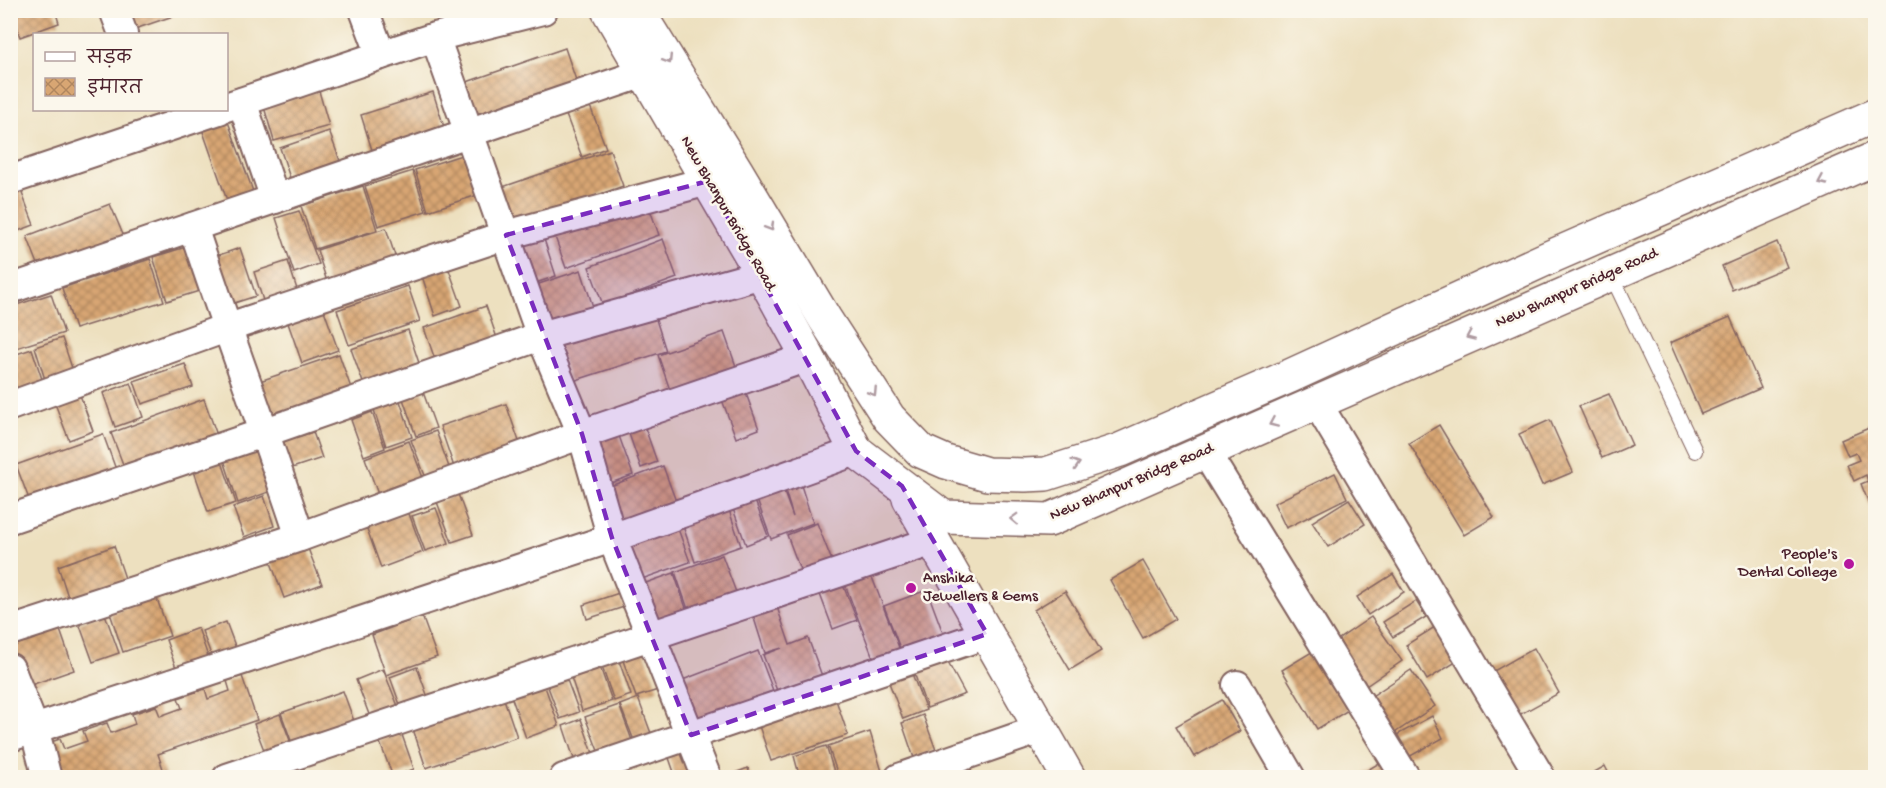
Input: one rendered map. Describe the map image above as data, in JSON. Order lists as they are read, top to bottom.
{
  "streets": {
    "street": ["New Bhanpur Bridge Road"]
  },
  "places": ["People's Dental College", "Anshika Jewellers & Gems"],
  "legend": ["सड़क", "इमारत"]
}
